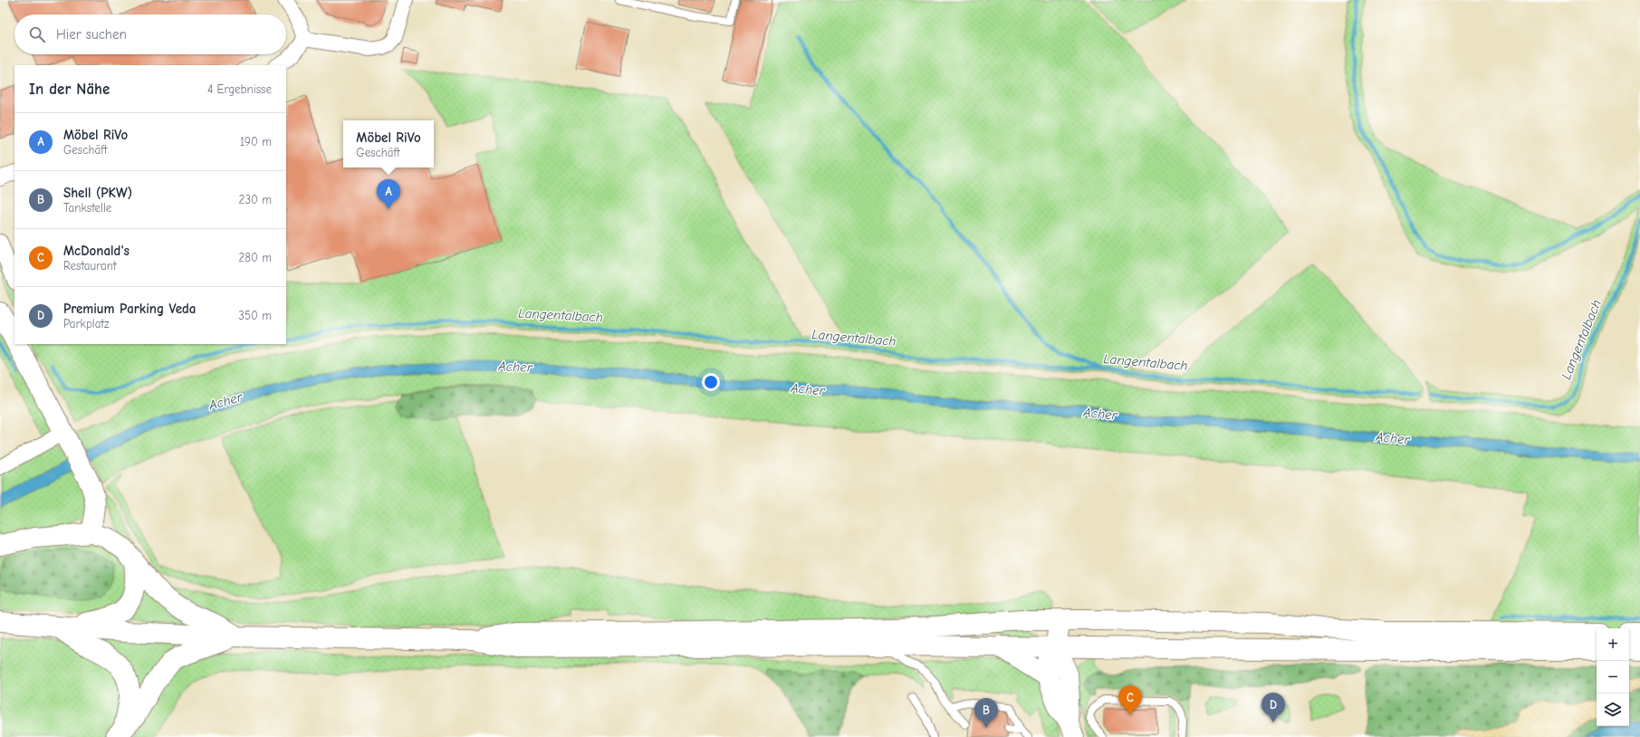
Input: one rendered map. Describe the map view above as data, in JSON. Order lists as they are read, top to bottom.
{
  "water": ["Langentalbach", "Acher"],
  "page": {
    "search": "Hier suchen",
    "heading": ["In der Nähe", "4 Ergebnisse"],
    "list": [
      {
        "mark": "A",
        "name": "Möbel RiVo",
        "note": "Geschäft",
        "value": "190 m"
      },
      {
        "mark": "B",
        "name": "Shell (PKW)",
        "note": "Tankstelle",
        "value": "230 m"
      },
      {
        "mark": "C",
        "name": "McDonald's",
        "note": "Restaurant",
        "value": "280 m"
      },
      {
        "mark": "D",
        "name": "Premium Parking Veda",
        "note": "Parkplatz",
        "value": "350 m"
      }
    ],
    "popup": ["Möbel RiVo", "Geschäft"],
    "pins": [
      "A",
      "C",
      "D",
      "B"
    ],
    "map_buttons": ["+", "−"]
  }
}
